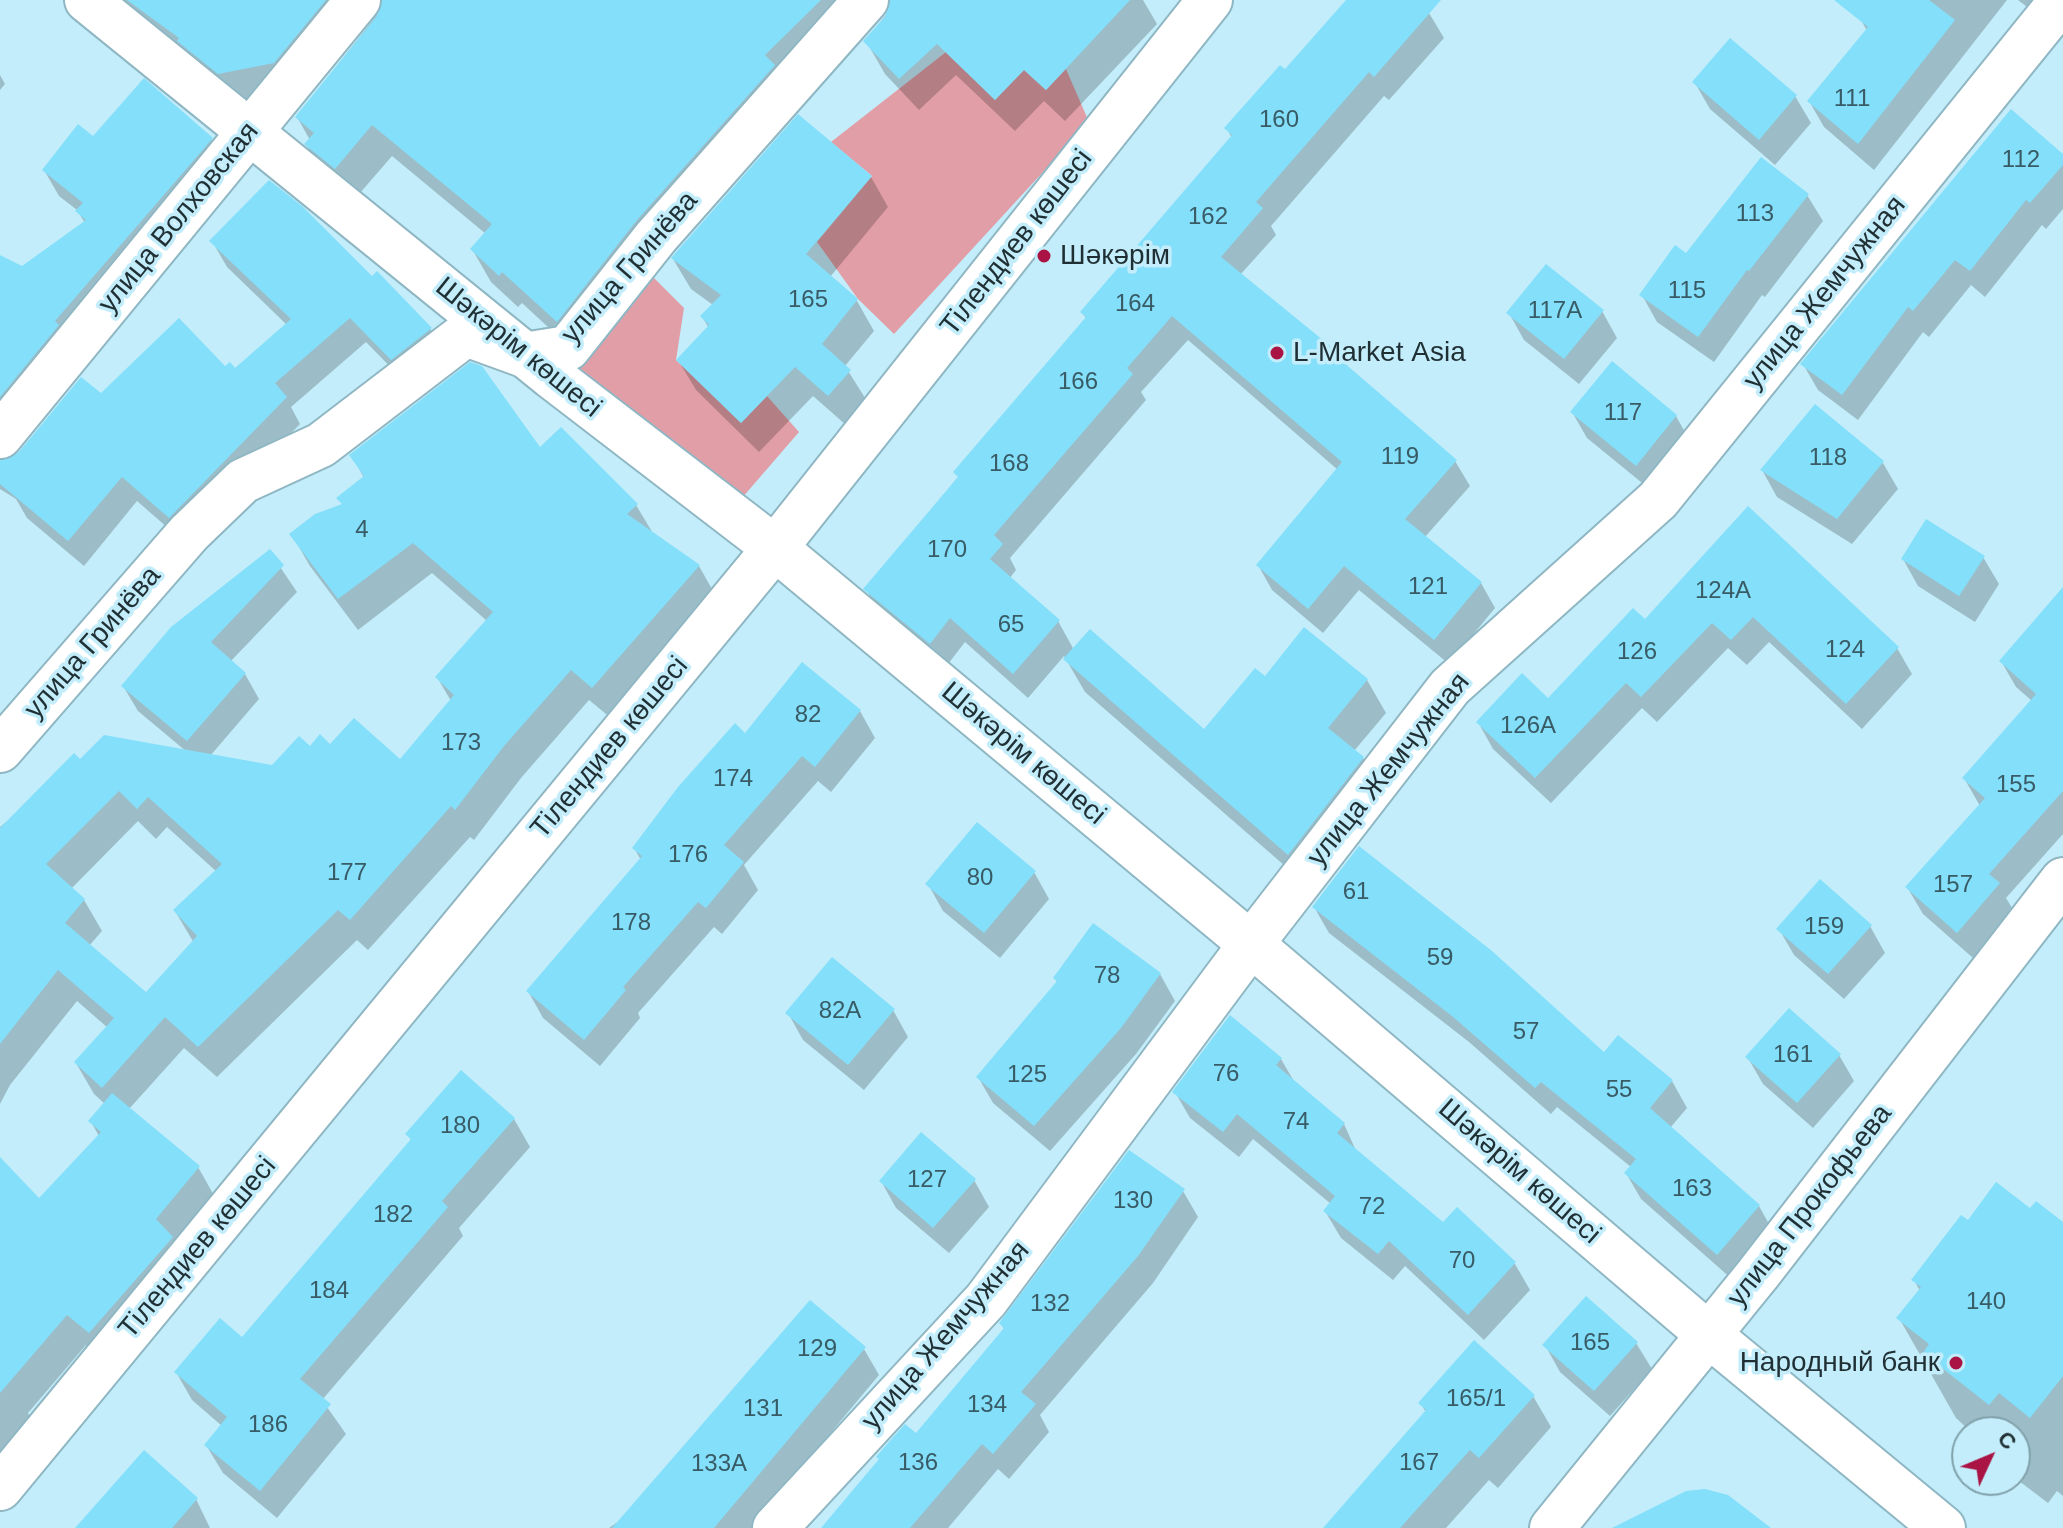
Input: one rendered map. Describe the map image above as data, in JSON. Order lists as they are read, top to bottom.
{
  "streets": {
    "street": [
      "улица Волховская",
      "Тілендиев көшесі",
      "улица Гринёва",
      "улица Жемчужная",
      "Шәкәрім көшесі",
      "улица Прокофьева"
    ]
  },
  "crossings": [
    ["улица Волховская", "Шәкәрім көшесі"],
    ["Тілендиев көшесі", "Шәкәрім көшесі"],
    ["улица Гринёва", "Шәкәрім көшесі"],
    ["улица Жемчужная", "Шәкәрім көшесі"],
    ["Шәкәрім көшесі", "улица Прокофьева"]
  ],
  "places": ["Шәкәрім", "L-Market Asia", "Народный банк"],
  "house_numbers": [
    "111",
    "160",
    "112",
    "113",
    "162",
    "115",
    "165",
    "164",
    "117А",
    "166",
    "117",
    "119",
    "118",
    "168",
    "4",
    "170",
    "121",
    "124А",
    "65",
    "124",
    "126",
    "82",
    "126А",
    "173",
    "174",
    "155",
    "176",
    "177",
    "80",
    "157",
    "61",
    "178",
    "159",
    "59",
    "78",
    "82А",
    "57",
    "161",
    "76",
    "125",
    "55",
    "74",
    "180",
    "127",
    "163",
    "130",
    "72",
    "182",
    "70",
    "184",
    "140",
    "132",
    "165",
    "129",
    "165/1",
    "134",
    "131",
    "186",
    "136",
    "167",
    "133А"
  ],
  "north": "top right"
}
